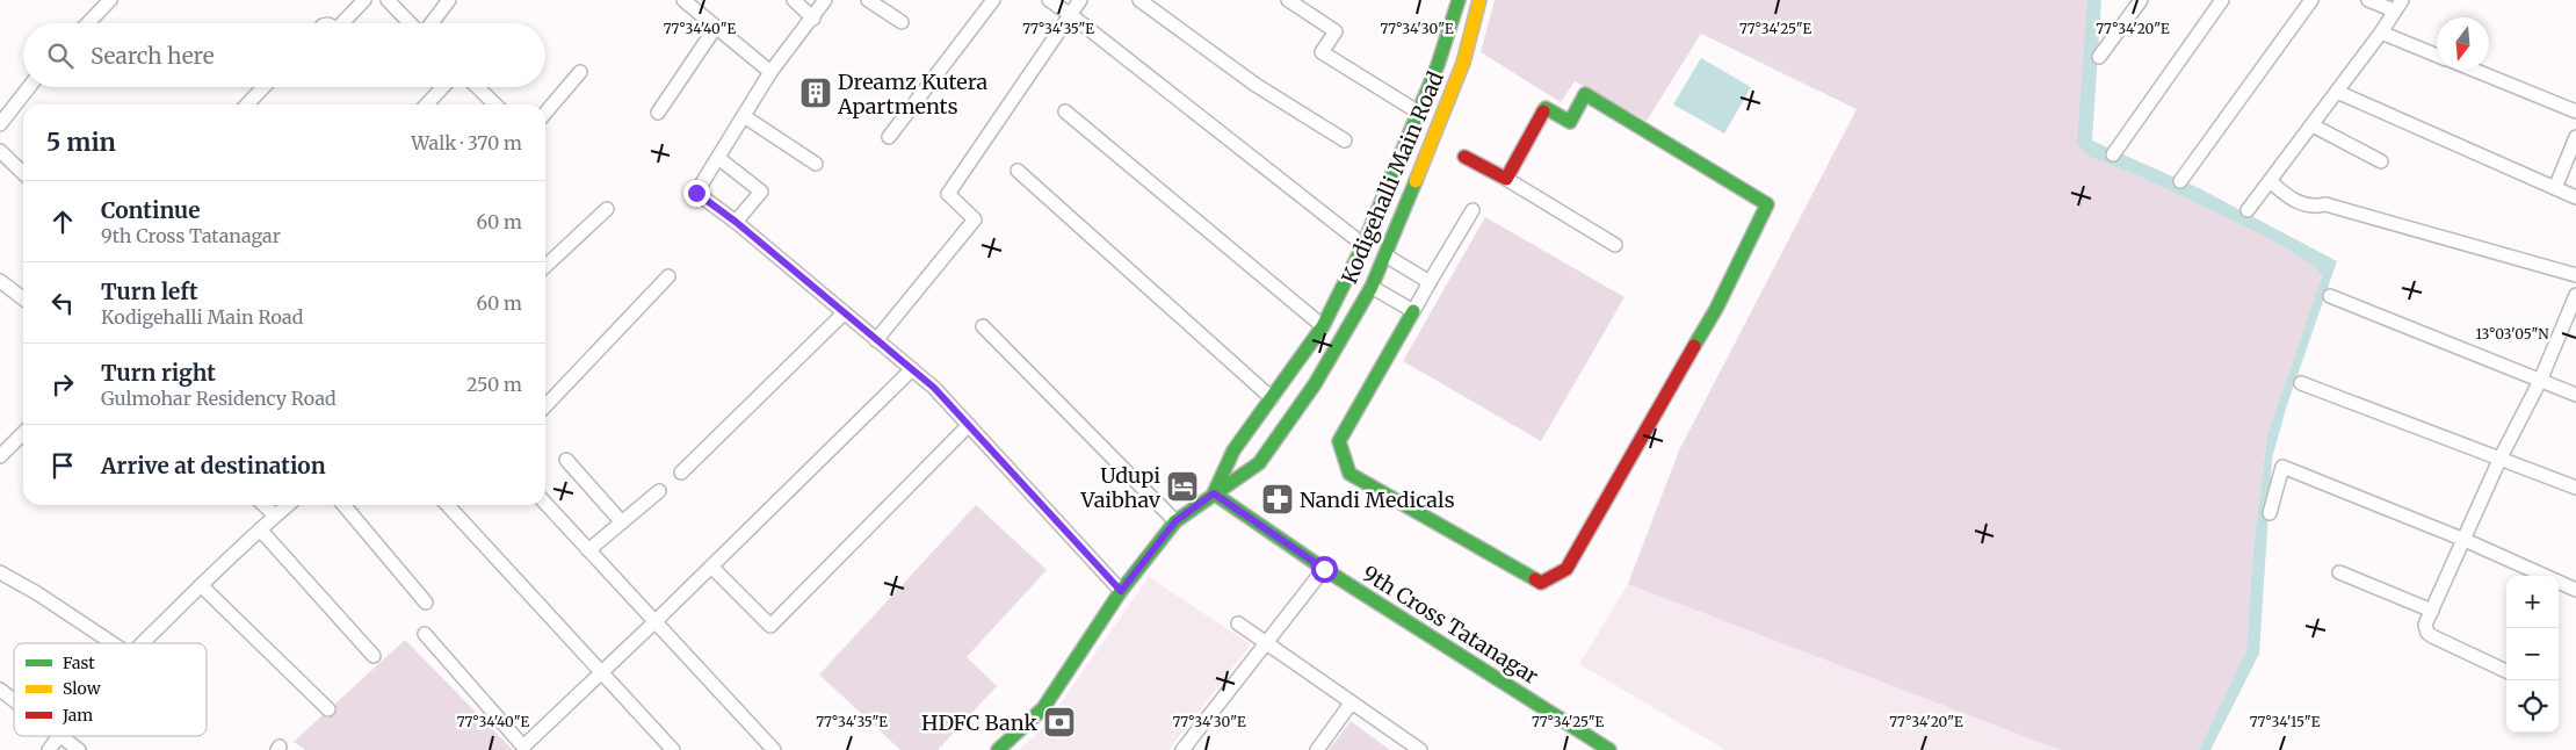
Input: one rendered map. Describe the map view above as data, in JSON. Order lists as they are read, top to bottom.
{
  "streets": {
    "street": ["Kodigehalli Main Road", "9th Cross Tatanagar"]
  },
  "crossings": [
    ["Kodigehalli Main Road", "9th Cross Tatanagar"]
  ],
  "places": {
    "building": ["Dreamz Kutera Apartments"],
    "hotel": ["Udupi Vaibhav"],
    "pharmacy": ["Nandi Medicals"],
    "bank": ["HDFC Bank"]
  },
  "legend": ["Fast", "Slow", "Jam"],
  "north": "bottom",
  "page": {
    "search": "Search here",
    "heading": ["5 min", "Walk · 370 m"],
    "list": [
      ["Continue", "9th Cross Tatanagar", "60 m"],
      ["Turn left", "Kodigehalli Main Road", "60 m"],
      ["Turn right", "Gulmohar Residency Road", "250 m"],
      "Arrive at destination"
    ],
    "map_buttons": ["+", "−"]
  },
  "coordinates": [
    "77°34'40\"E",
    "77°34'35\"E",
    "77°34'30\"E",
    "77°34'25\"E",
    "77°34'20\"E",
    "13°03'05\"N",
    "77°34'15\"E"
  ]
}
